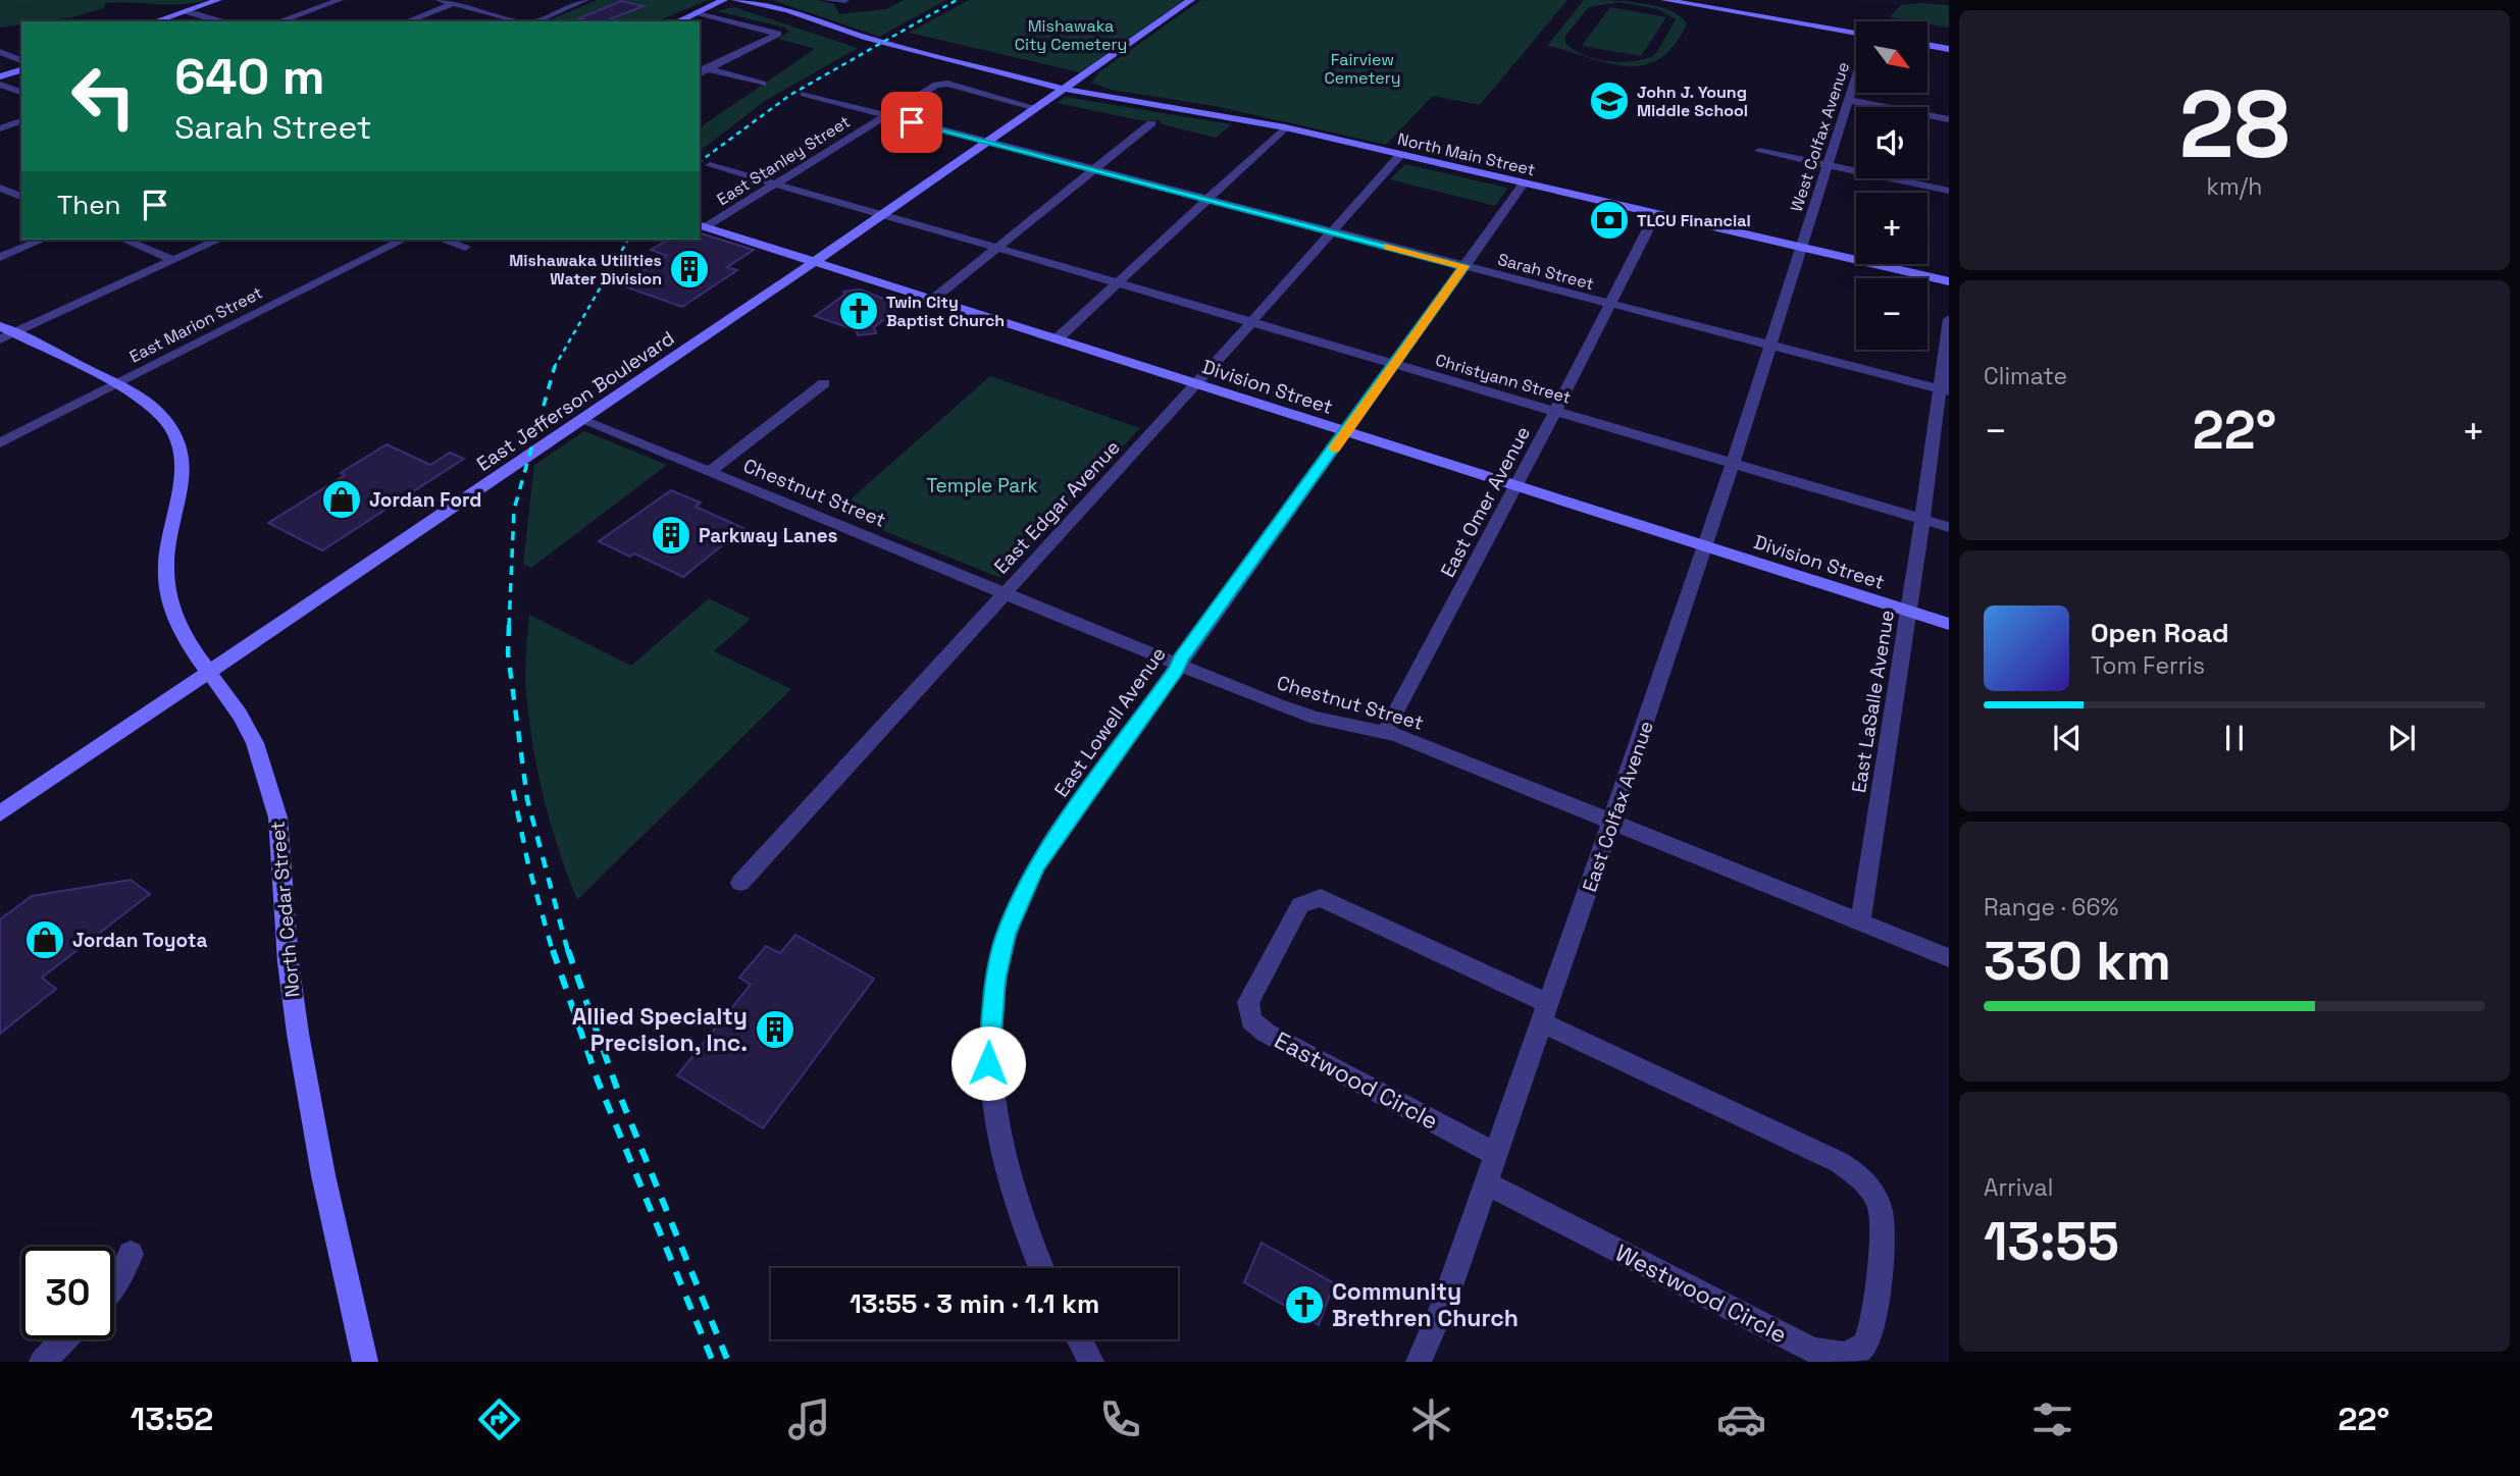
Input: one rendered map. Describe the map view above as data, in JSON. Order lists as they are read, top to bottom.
{
  "streets": {
    "street": [
      "West Colfax Avenue",
      "North Main Street",
      "East Stanley Street",
      "Sarah Street",
      "East Marion Street",
      "Christyann Street",
      "Division Street",
      "East Jefferson Boulevard",
      "Chestnut Street",
      "East Omer Avenue",
      "East Edgar Avenue",
      "East LaSalle Avenue",
      "East Lowell Avenue",
      "East Colfax Avenue",
      "North Cedar Street",
      "Eastwood Circle",
      "Westwood Circle"
    ]
  },
  "crossings": [
    ["West Colfax Avenue", "North Main Street"],
    ["West Colfax Avenue", "East Colfax Avenue"],
    ["North Main Street", "East Jefferson Boulevard"],
    ["North Main Street", "East Omer Avenue"],
    ["North Main Street", "East Edgar Avenue"],
    ["North Main Street", "East Lowell Avenue"],
    ["North Main Street", "East Colfax Avenue"],
    ["East Stanley Street", "Sarah Street"],
    ["East Stanley Street", "Christyann Street"],
    ["East Stanley Street", "Division Street"],
    ["East Stanley Street", "East Jefferson Boulevard"],
    ["Sarah Street", "East Jefferson Boulevard"],
    ["Sarah Street", "East Omer Avenue"],
    ["Sarah Street", "East Edgar Avenue"],
    ["Sarah Street", "East LaSalle Avenue"],
    ["Sarah Street", "East Lowell Avenue"],
    ["Sarah Street", "East Colfax Avenue"],
    ["East Marion Street", "North Cedar Street"],
    ["Christyann Street", "East Jefferson Boulevard"],
    ["Christyann Street", "East Omer Avenue"],
    ["Christyann Street", "East Edgar Avenue"],
    ["Christyann Street", "East LaSalle Avenue"],
    ["Christyann Street", "East Lowell Avenue"],
    ["Christyann Street", "East Colfax Avenue"],
    ["Division Street", "East Jefferson Boulevard"],
    ["Division Street", "East Omer Avenue"],
    ["Division Street", "East Edgar Avenue"],
    ["Division Street", "East LaSalle Avenue"],
    ["Division Street", "East Lowell Avenue"],
    ["Division Street", "East Colfax Avenue"],
    ["East Jefferson Boulevard", "Chestnut Street"],
    ["East Jefferson Boulevard", "North Cedar Street"],
    ["Chestnut Street", "East Omer Avenue"],
    ["Chestnut Street", "East Edgar Avenue"],
    ["Chestnut Street", "East LaSalle Avenue"],
    ["Chestnut Street", "East Lowell Avenue"],
    ["Chestnut Street", "East Colfax Avenue"],
    ["East Colfax Avenue", "Eastwood Circle"],
    ["East Colfax Avenue", "Westwood Circle"],
    ["Eastwood Circle", "Westwood Circle"]
  ],
  "parks": ["Mishawaka City Cemetery", "Fairview Cemetery", "Temple Park"],
  "places": {
    "school or university": ["John J. Young Middle School"],
    "bank": ["TLCU Financial"],
    "building": ["Mishawaka Utilities Water Division", "Parkway Lanes", "Allied Specialty Precision, Inc."],
    "church": ["Twin City Baptist Church", "Community Brethren Church"],
    "shop": ["Jordan Ford", "Jordan Toyota"]
  },
  "north": "bottom right",
  "page": {
    "tile": [
      ["28", "km/h"],
      "Climate",
      ["Range · 66%", "330 km"],
      ["Arrival", "13:55"]
    ],
    "map_buttons": ["+", "−"],
    "turn": ["640 m", "Sarah Street"],
    "then": "Then",
    "heat": ["−", "22°", "+"],
    "song": ["Open Road", "Tom Ferris"],
    "limit": "30",
    "trip": "13:55 · 3 min · 1.1 km",
    "tabs": ["13:52", "22°"]
  }
}
